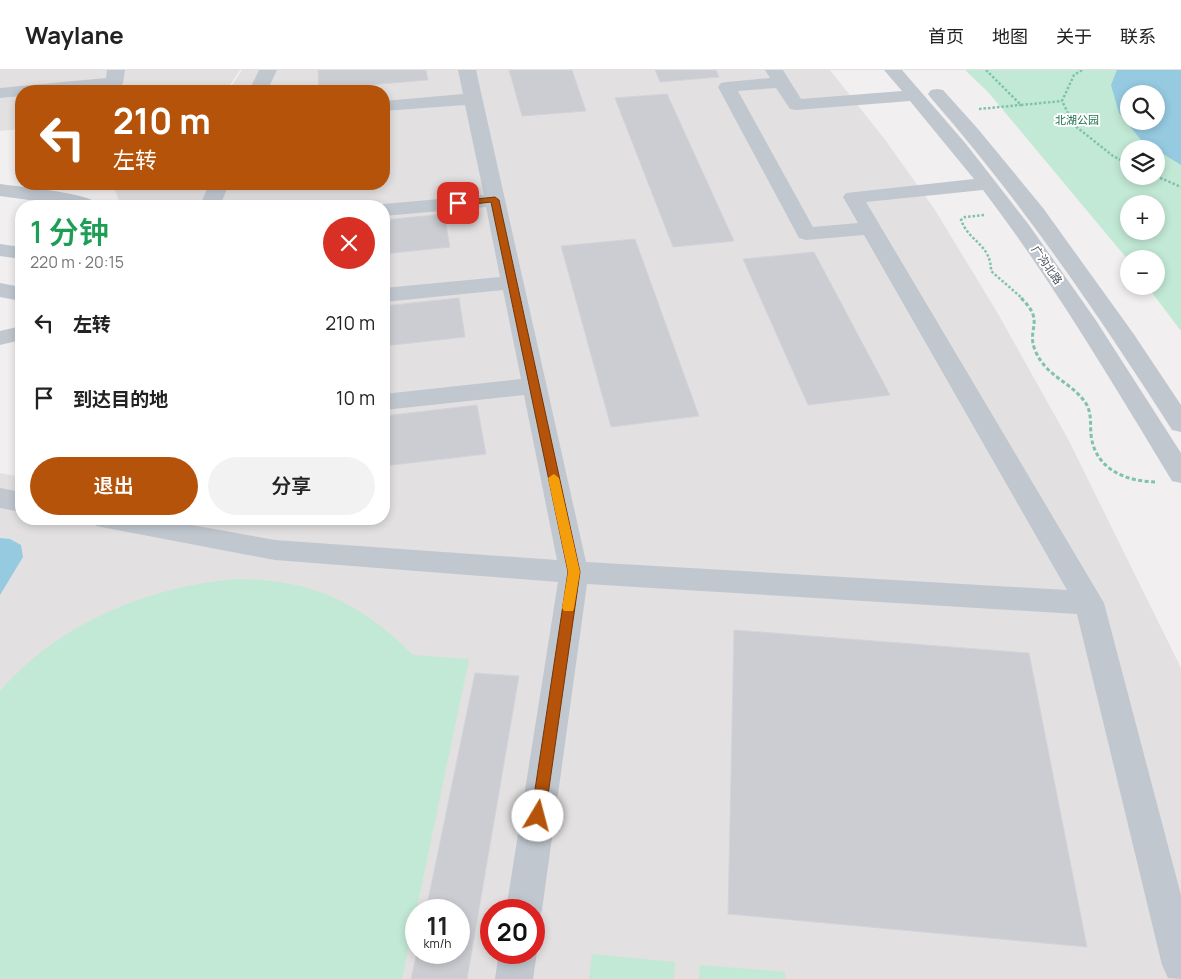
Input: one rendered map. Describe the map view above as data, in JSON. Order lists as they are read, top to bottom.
{
  "streets": {
    "street": ["广沟北路"]
  },
  "parks": ["北湖公园"],
  "page": {
    "header": "Waylane",
    "nav": [
      "首页",
      "地图",
      "关于",
      "联系"
    ],
    "map_buttons": ["+", "−"],
    "turn": ["210 m", "左转"],
    "heading": ["1 分钟", "220 m · 20:15"],
    "list": [
      {
        "name": "左转",
        "value": "210 m"
      },
      {
        "name": "到达目的地",
        "value": "10 m"
      }
    ],
    "buttons": ["退出", "分享"],
    "speed": "11 km/h",
    "limit": "20"
  }
}
